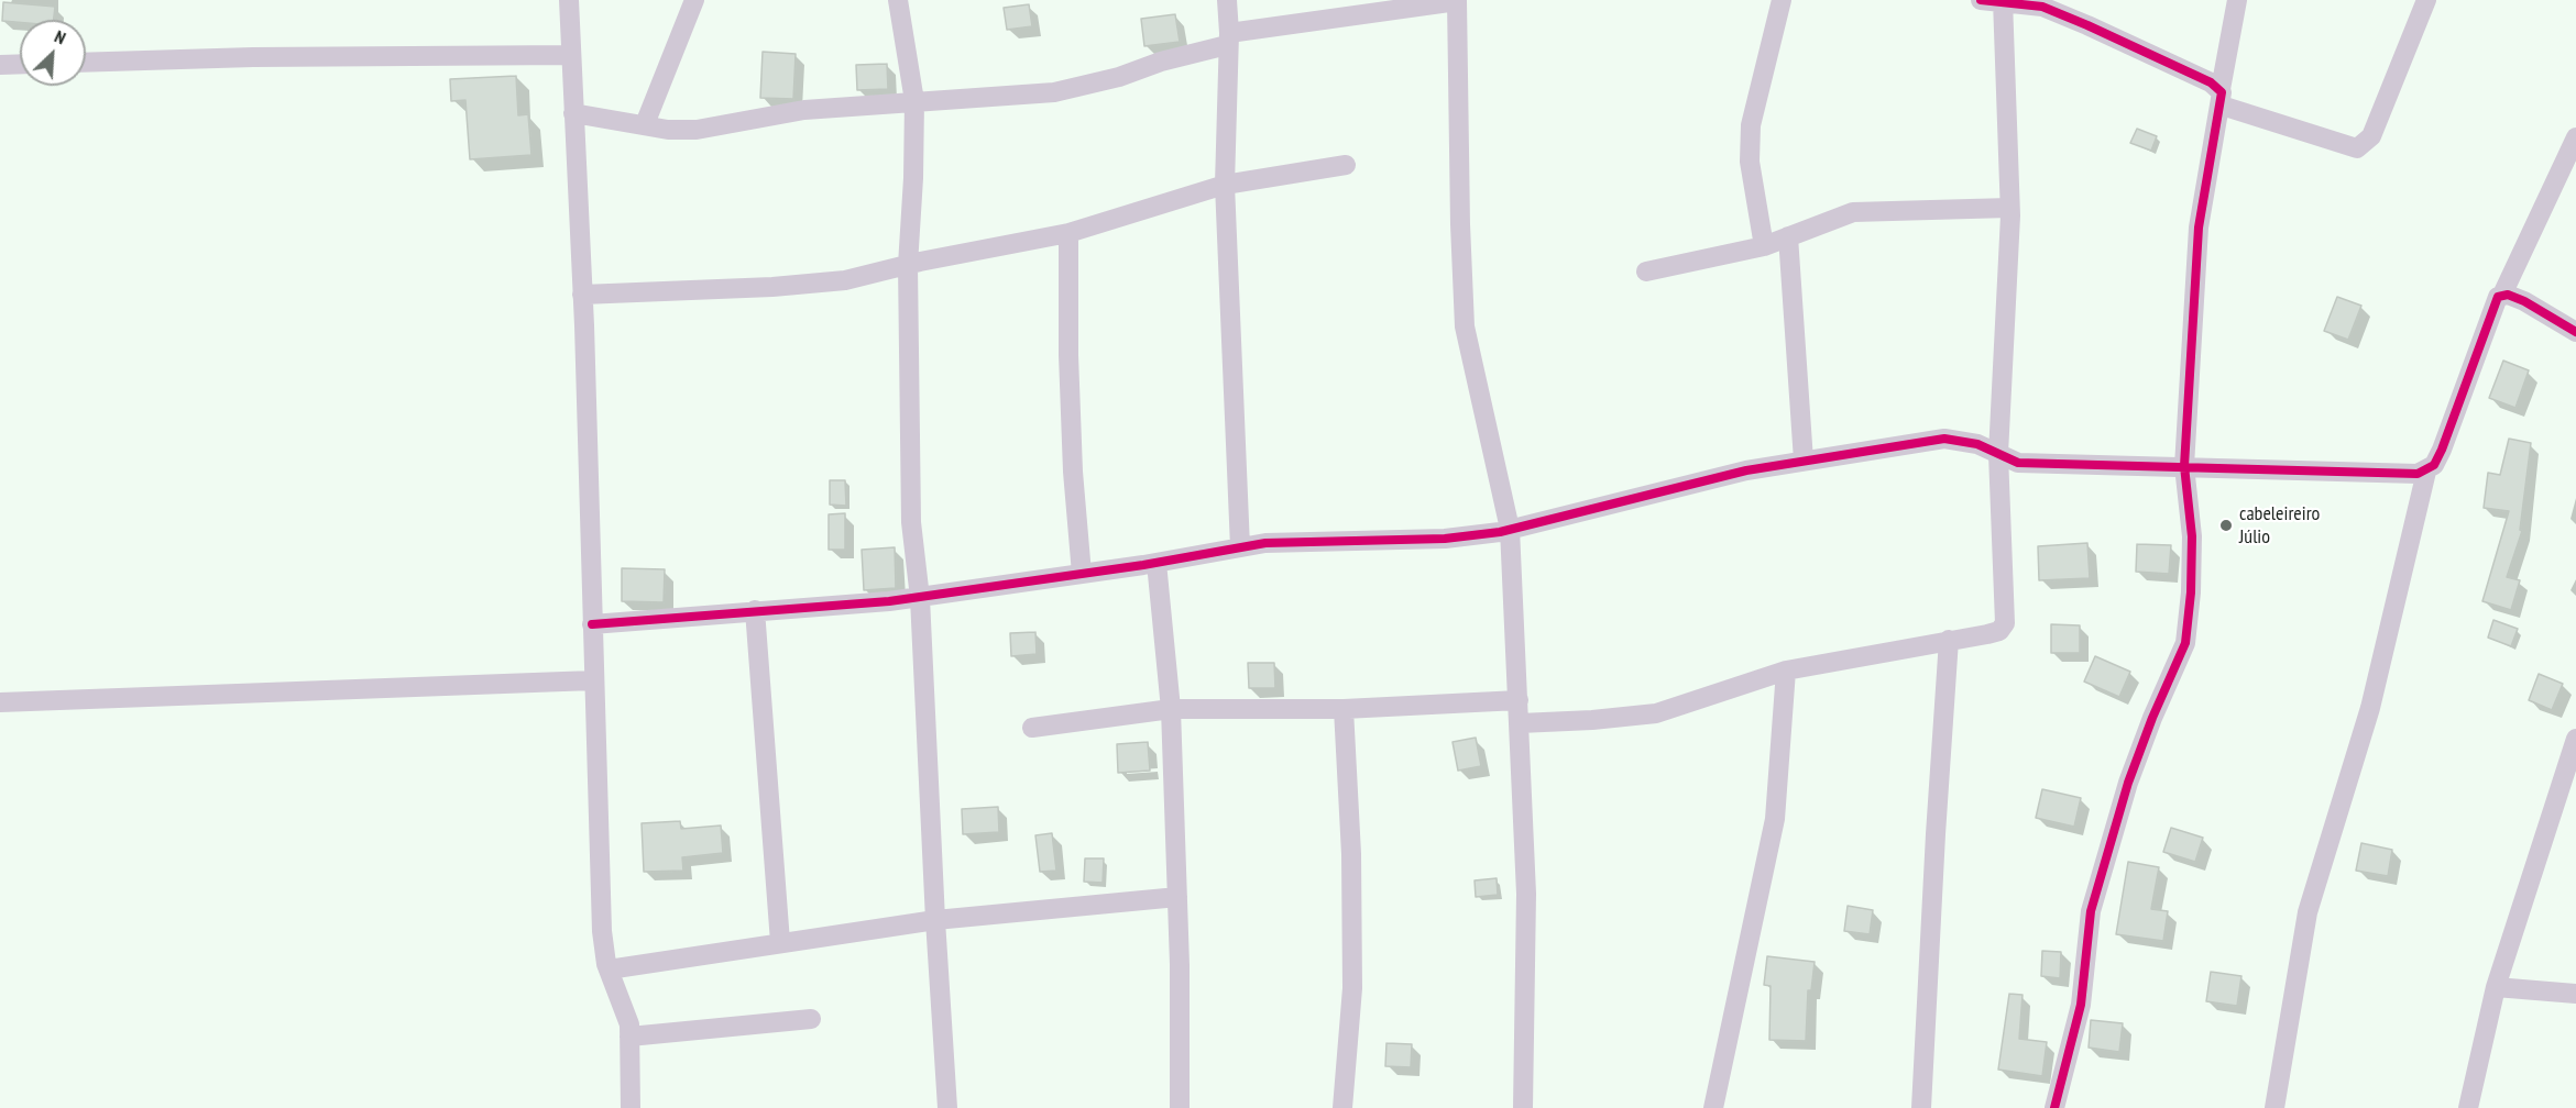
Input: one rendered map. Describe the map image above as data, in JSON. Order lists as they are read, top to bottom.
{
  "places": ["cabeleireiro Júlio"],
  "north": "top right"
}
